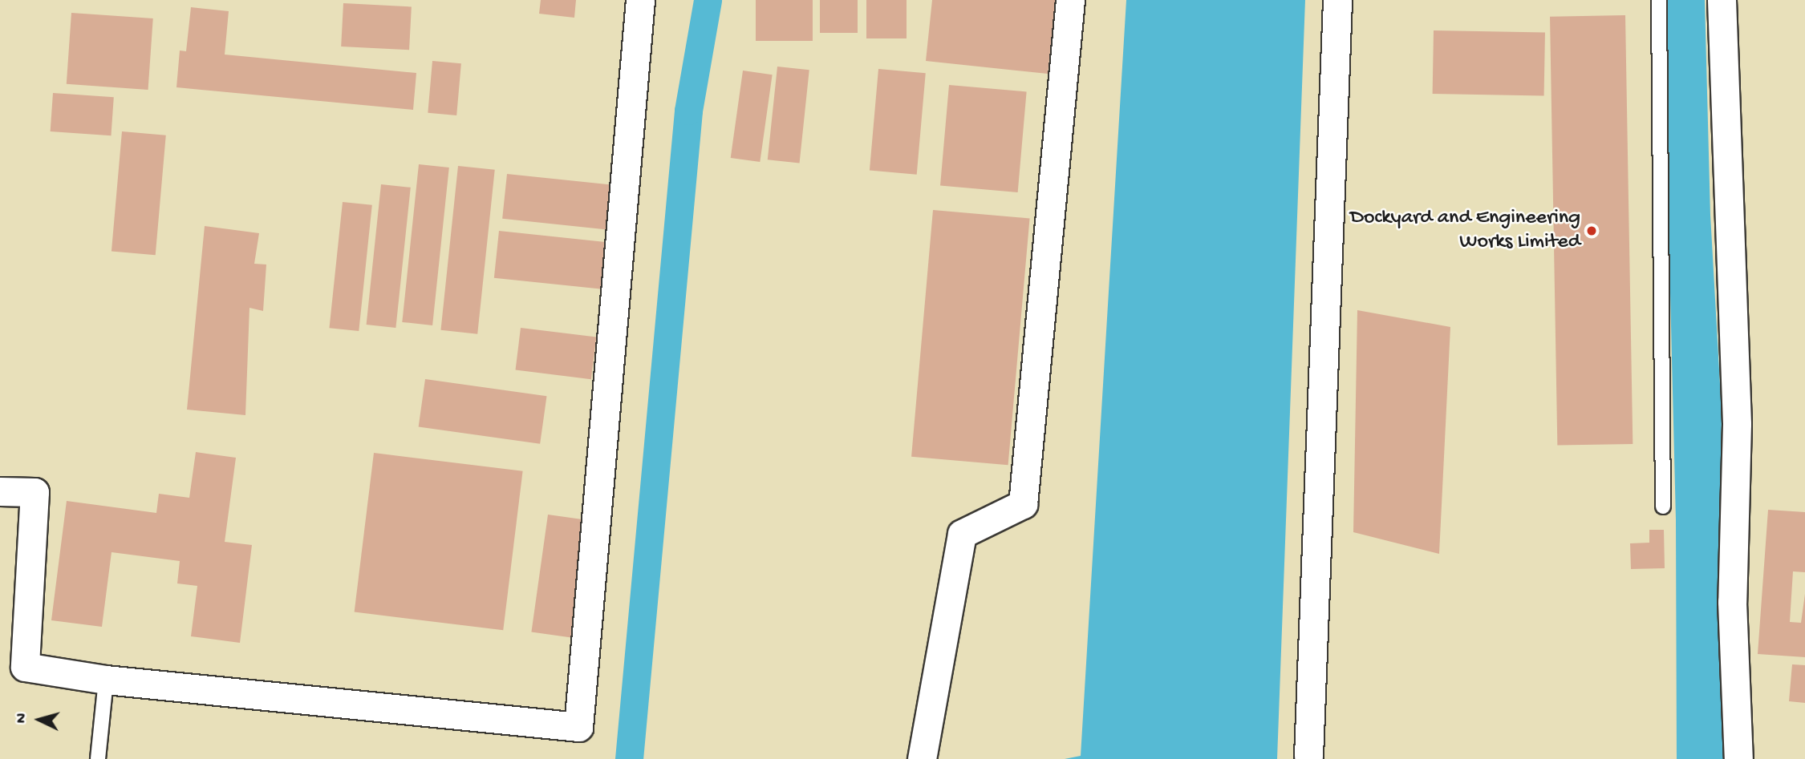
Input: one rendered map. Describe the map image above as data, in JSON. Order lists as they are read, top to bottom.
{
  "places": ["Dockyard and Engineering Works Limited"],
  "north": "left"
}
